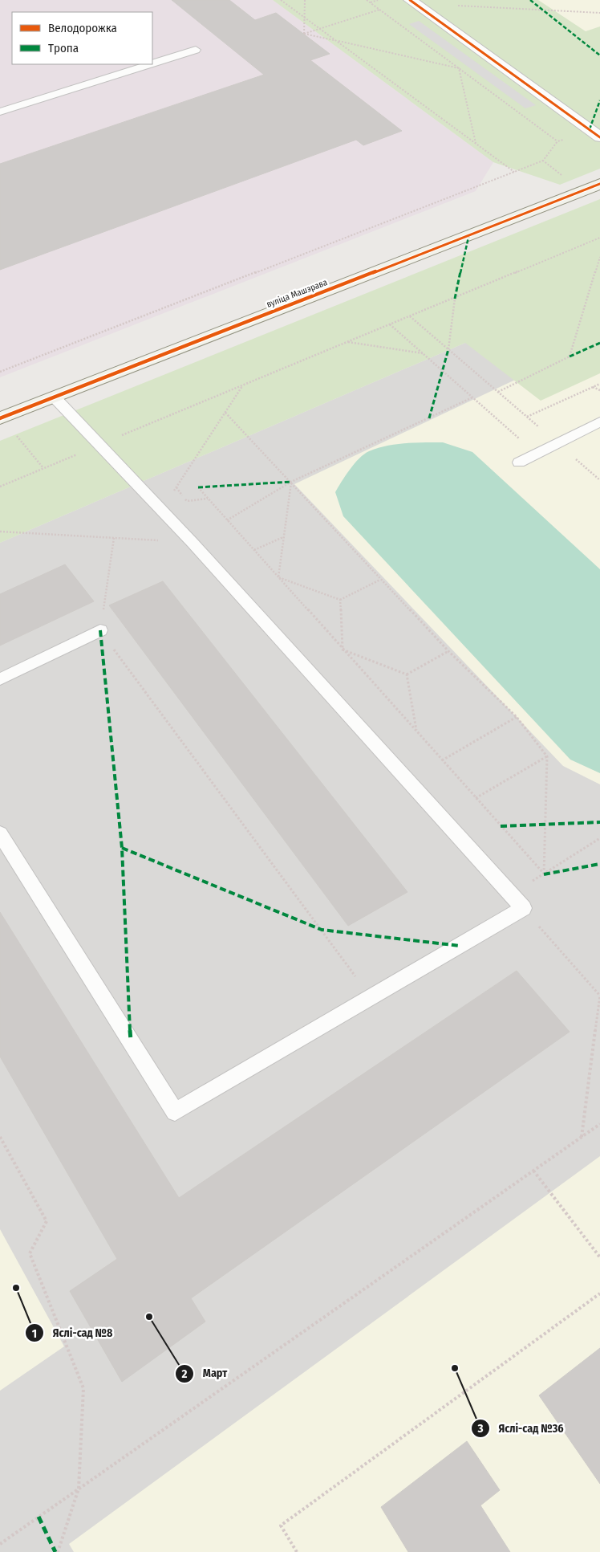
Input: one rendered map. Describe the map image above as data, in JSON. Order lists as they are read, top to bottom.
{
  "streets": {
    "street": ["вуліца Машэрава"]
  },
  "places": ["Яслі-сад №8", "Март", "Яслі-сад №36"],
  "legend": ["Велодорожка", "Тропа"]
}
